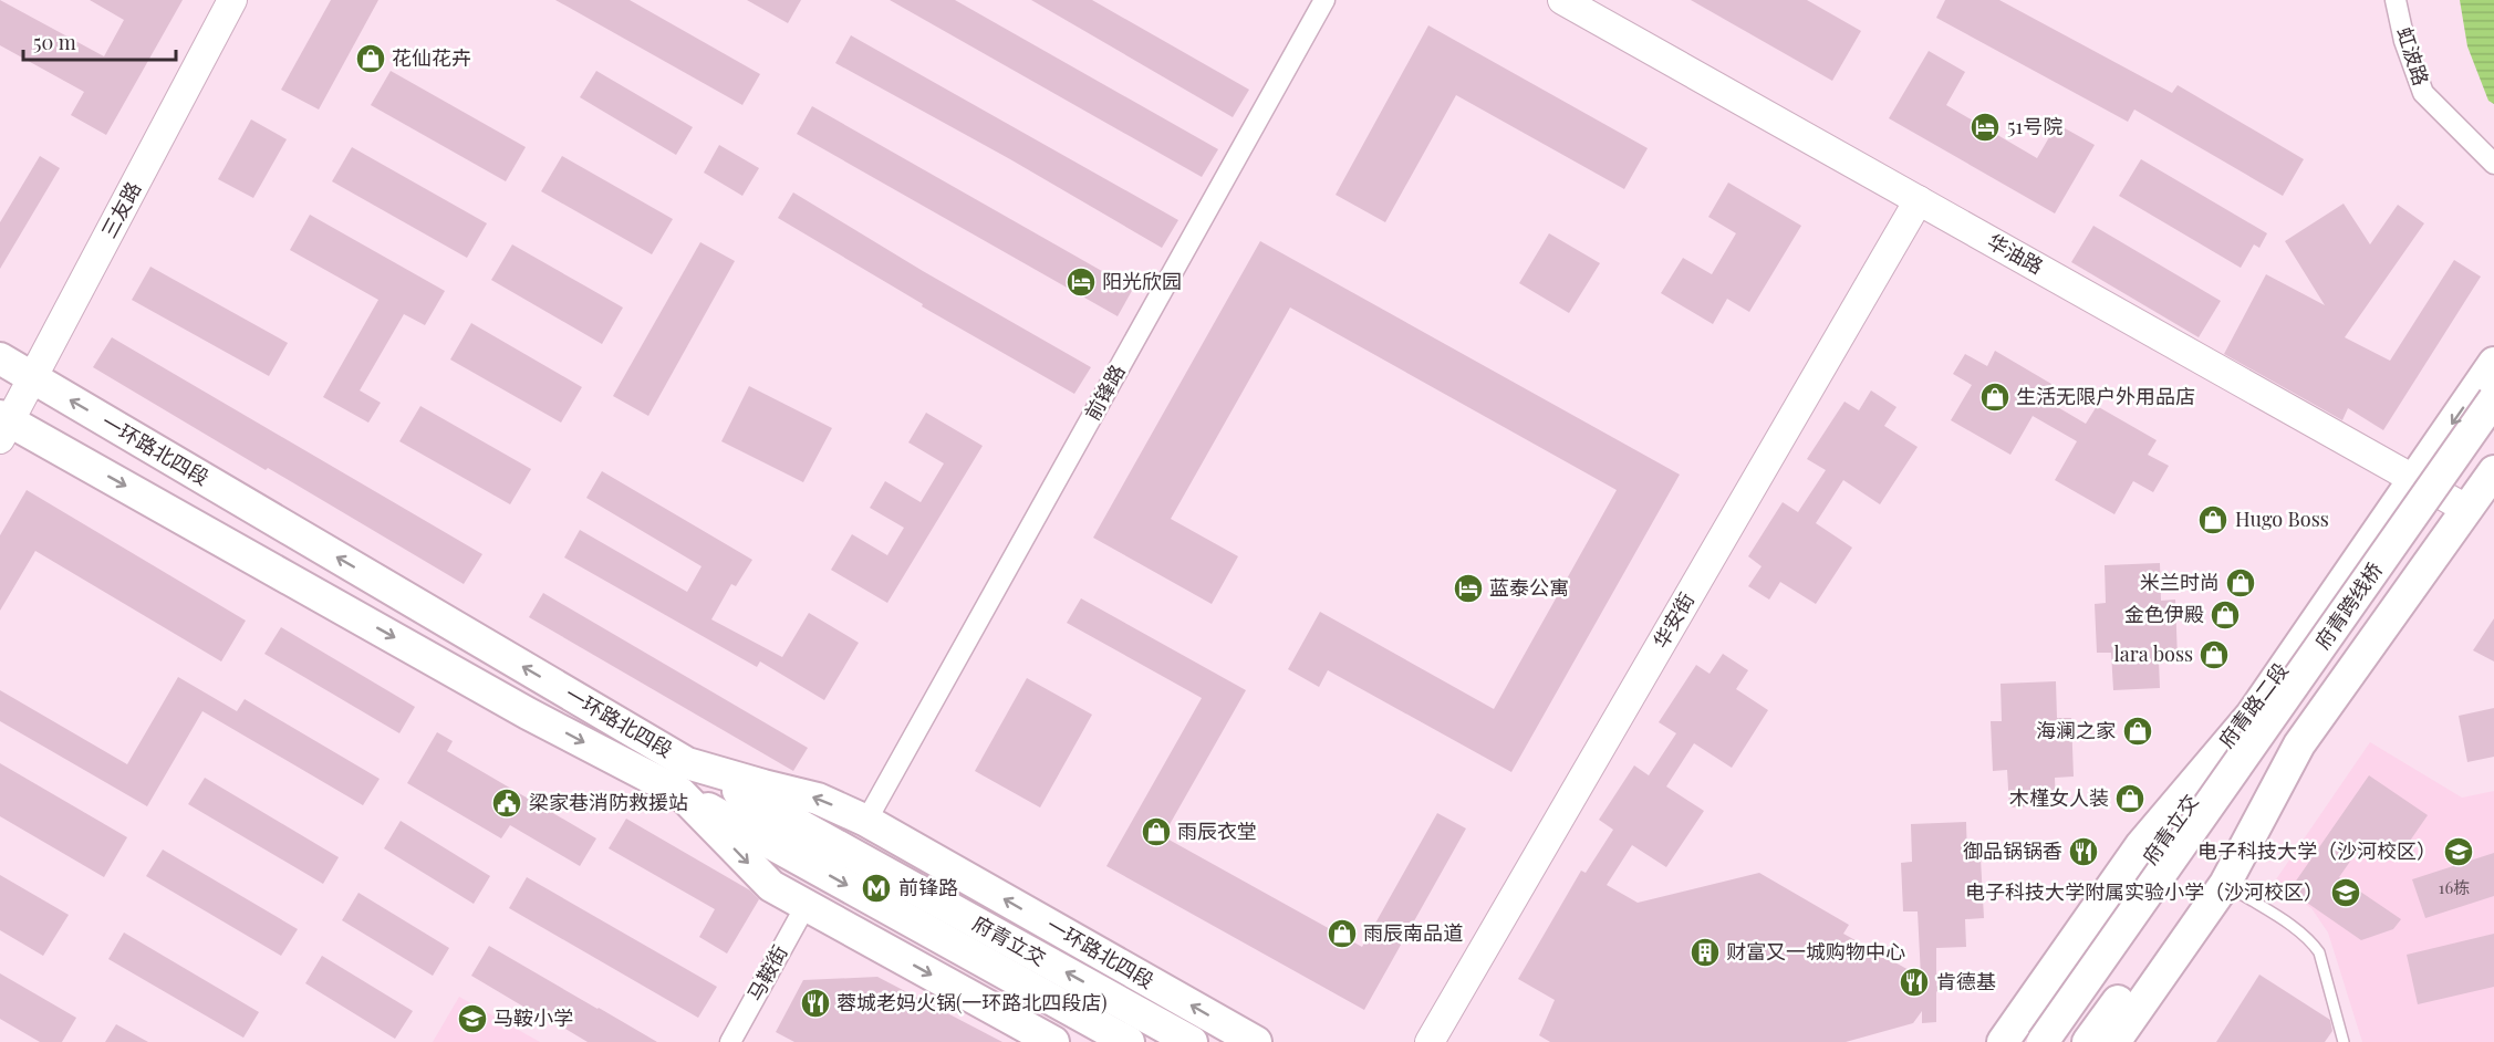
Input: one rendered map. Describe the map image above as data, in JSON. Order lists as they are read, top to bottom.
{
  "streets": {
    "main road": [
      "一环路北四段",
      "府青跨线桥",
      "府青路二段",
      "府青立交"
    ],
    "street": [
      "虹波路",
      "三友路",
      "华油路",
      "前锋路",
      "华安街",
      "马鞍街"
    ]
  },
  "crossings": [
    ["三友路", "一环路北四段"],
    ["华油路", "华安街"],
    ["华油路", "府青路二段"],
    ["前锋路", "一环路北四段"],
    ["一环路北四段", "府青立交"],
    ["一环路北四段", "马鞍街"],
    ["府青路二段", "府青立交"]
  ],
  "places": {
    "shop": [
      "花仙花卉",
      "生活无限户外用品店",
      "Hugo Boss",
      "米兰时尚",
      "金色伊殿",
      "lara boss",
      "海澜之家",
      "木槿女人装",
      "雨辰衣堂",
      "雨辰南品道"
    ],
    "hotel": ["51号院", "阳光欣园", "蓝泰公寓"],
    "public building": ["梁家巷消防救援站"],
    "restaurant": ["御品锅锅香", "肯德基", "蓉城老妈火锅(一环路北四段店)"],
    "school or university": ["电子科技大学（沙河校区）", "电子科技大学附属实验小学（沙河校区）", "马鞍小学"],
    "metro station": ["前锋路"],
    "building": ["财富又一城购物中心"]
  },
  "house_numbers": ["16栋"],
  "scale_bar": "50 m"
}
